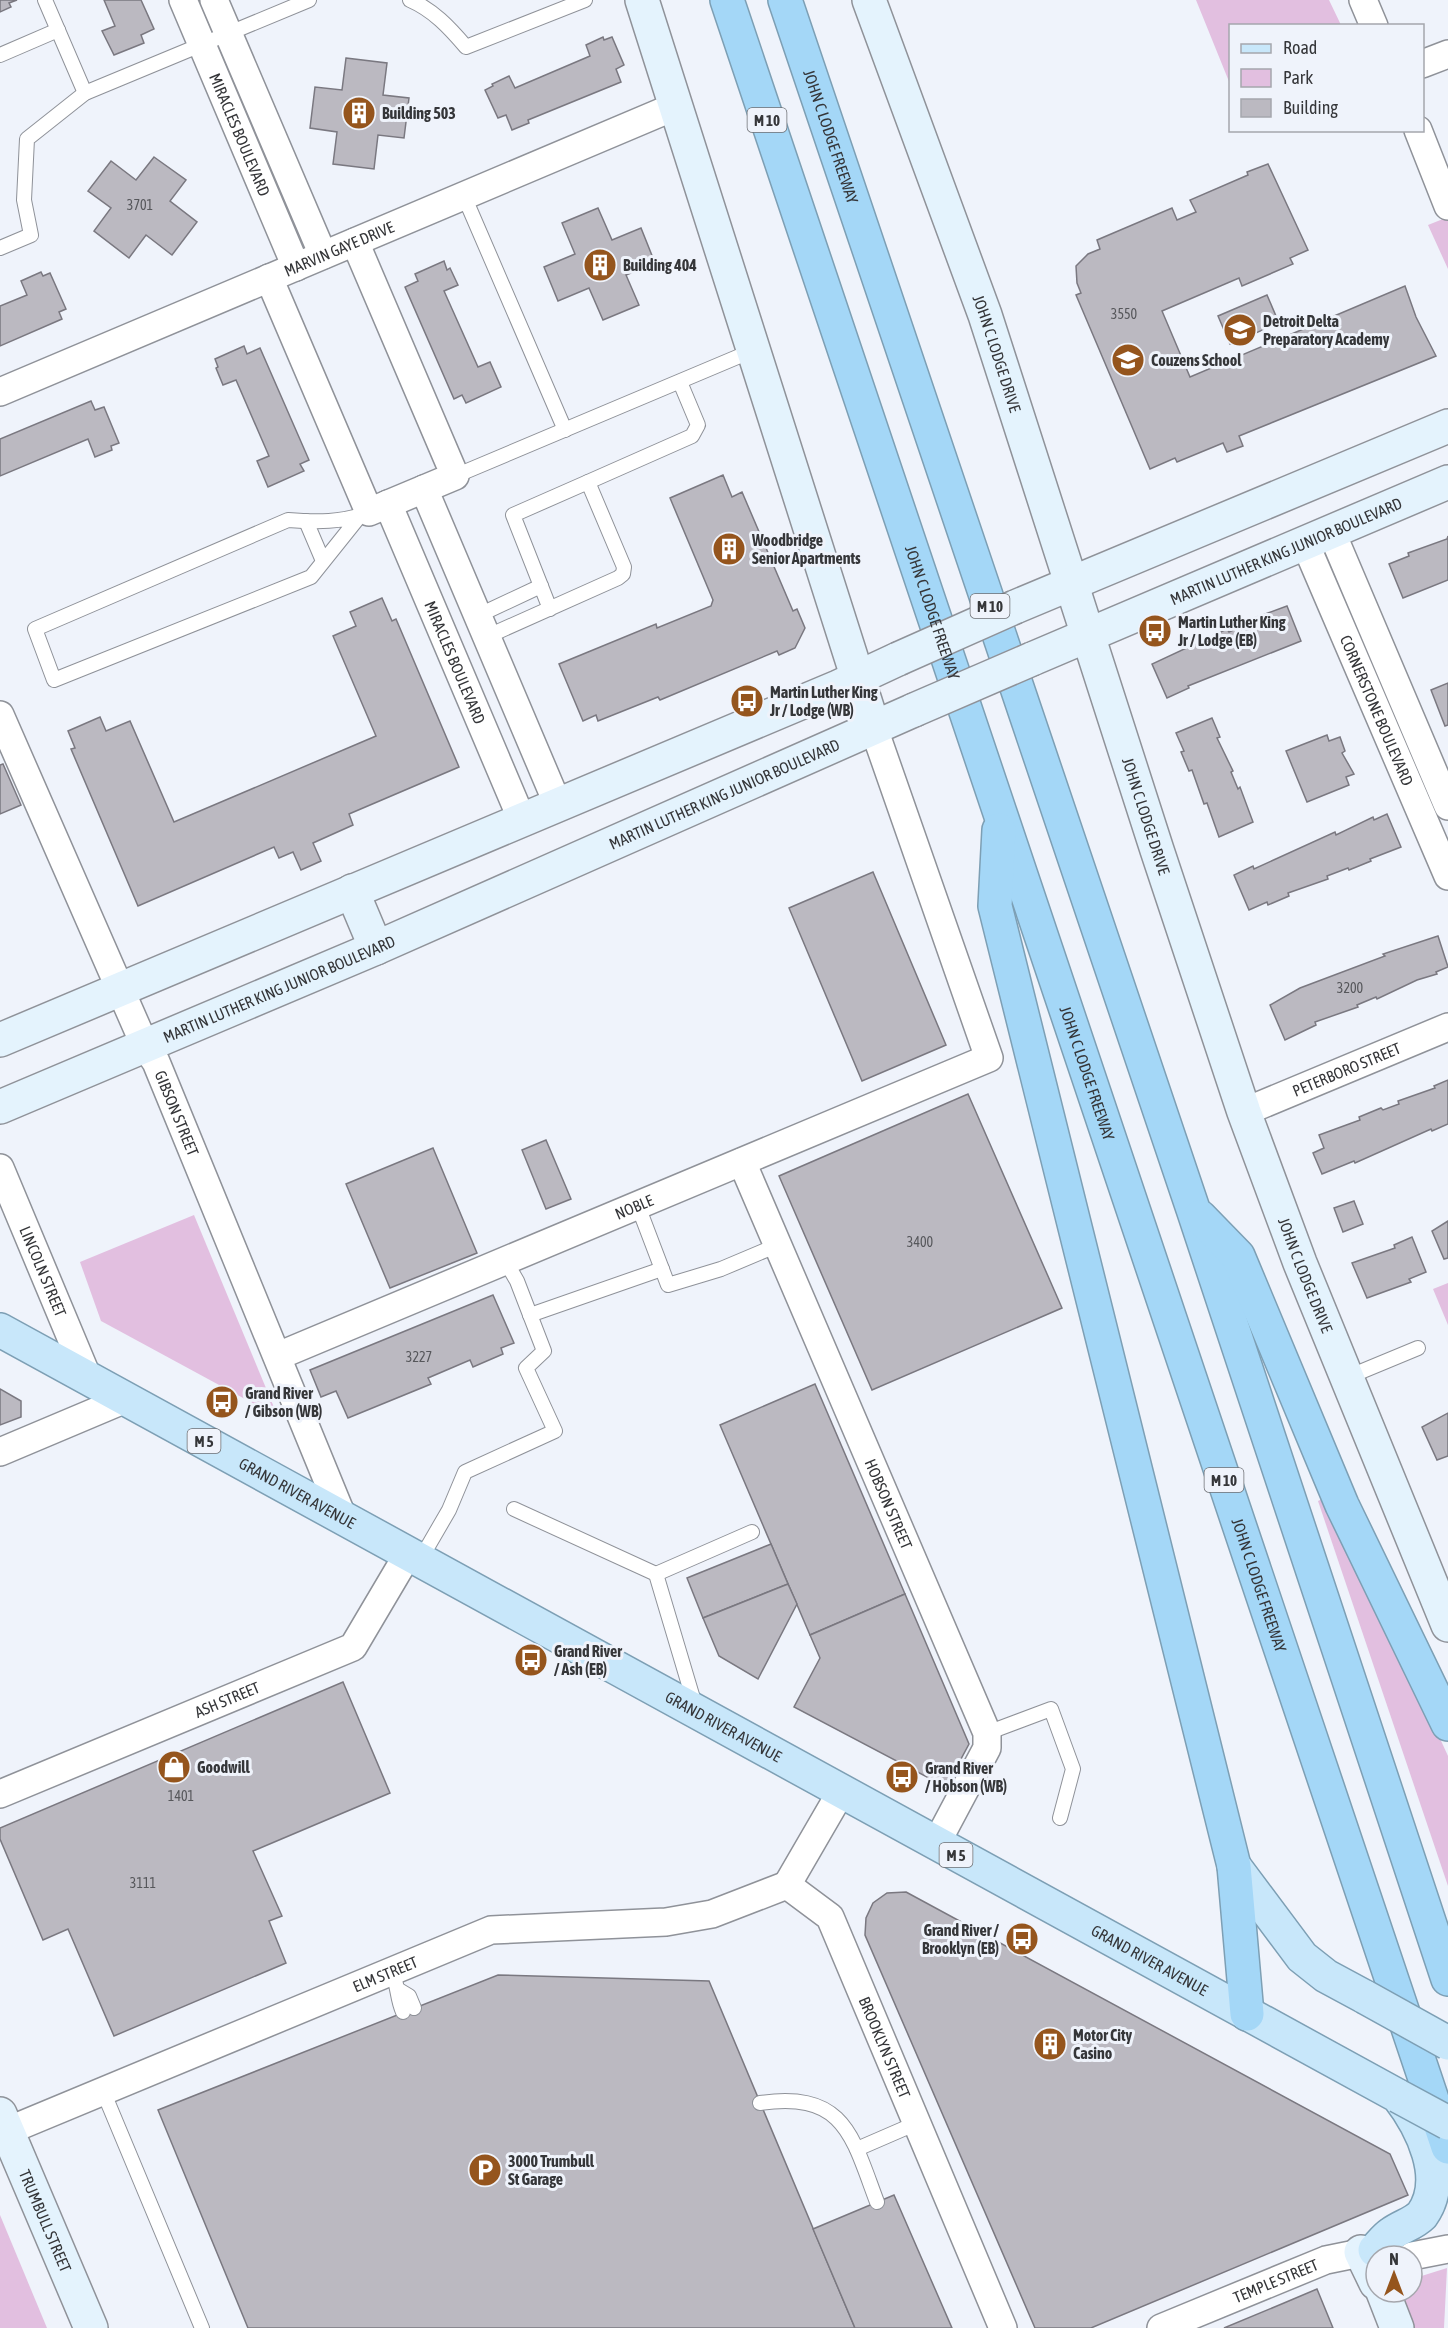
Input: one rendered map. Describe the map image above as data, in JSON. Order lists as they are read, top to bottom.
{
  "streets": {
    "highway": ["M 10", "JOHN C LODGE FREEWAY"],
    "main road": [
      "JOHN C LODGE DRIVE",
      "MARTIN LUTHER KING JUNIOR BOULEVARD",
      "M 5",
      "GRAND RIVER AVENUE",
      "TRUMBULL STREET"
    ],
    "street": [
      "MIRACLES BOULEVARD",
      "MARVIN GAYE DRIVE",
      "CORNERSTONE BOULEVARD",
      "PETERBORO STREET",
      "GIBSON STREET",
      "NOBLE",
      "LINCOLN STREET",
      "HOBSON STREET",
      "ASH STREET",
      "ELM STREET",
      "BROOKLYN STREET",
      "TEMPLE STREET"
    ]
  },
  "crossings": [
    ["MIRACLES BOULEVARD", "MARVIN GAYE DRIVE"],
    ["JOHN C LODGE DRIVE", "MARTIN LUTHER KING JUNIOR BOULEVARD"],
    ["JOHN C LODGE DRIVE", "PETERBORO STREET"],
    ["MARTIN LUTHER KING JUNIOR BOULEVARD", "CORNERSTONE BOULEVARD"],
    ["MARTIN LUTHER KING JUNIOR BOULEVARD", "GIBSON STREET"],
    ["MARTIN LUTHER KING JUNIOR BOULEVARD", "NOBLE"],
    ["GIBSON STREET", "NOBLE"],
    ["GIBSON STREET", "GRAND RIVER AVENUE"],
    ["NOBLE", "HOBSON STREET"],
    ["LINCOLN STREET", "GRAND RIVER AVENUE"],
    ["GRAND RIVER AVENUE", "ASH STREET"],
    ["ELM STREET", "BROOKLYN STREET"],
    ["ELM STREET", "TRUMBULL STREET"]
  ],
  "places": {
    "building": [
      "Building 503",
      "Building 404",
      "Woodbridge Senior Apartments",
      "Motor City Casino"
    ],
    "school or university": ["Detroit Delta Preparatory Academy", "Couzens School"],
    "bus stop": [
      "Martin Luther King Jr / Lodge (EB)",
      "Martin Luther King Jr / Lodge (WB)",
      "Grand River / Gibson (WB)",
      "Grand River / Ash (EB)",
      "Grand River / Hobson (WB)",
      "Grand River / Brooklyn (EB)"
    ],
    "shop": ["Goodwill"],
    "parking": ["3000 Trumbull St Garage"]
  },
  "house_numbers": [
    "3701",
    "3550",
    "3200",
    "3400",
    "3227",
    "1401",
    "3111"
  ],
  "legend": ["Road", "Park", "Building"],
  "north": "top"
}
